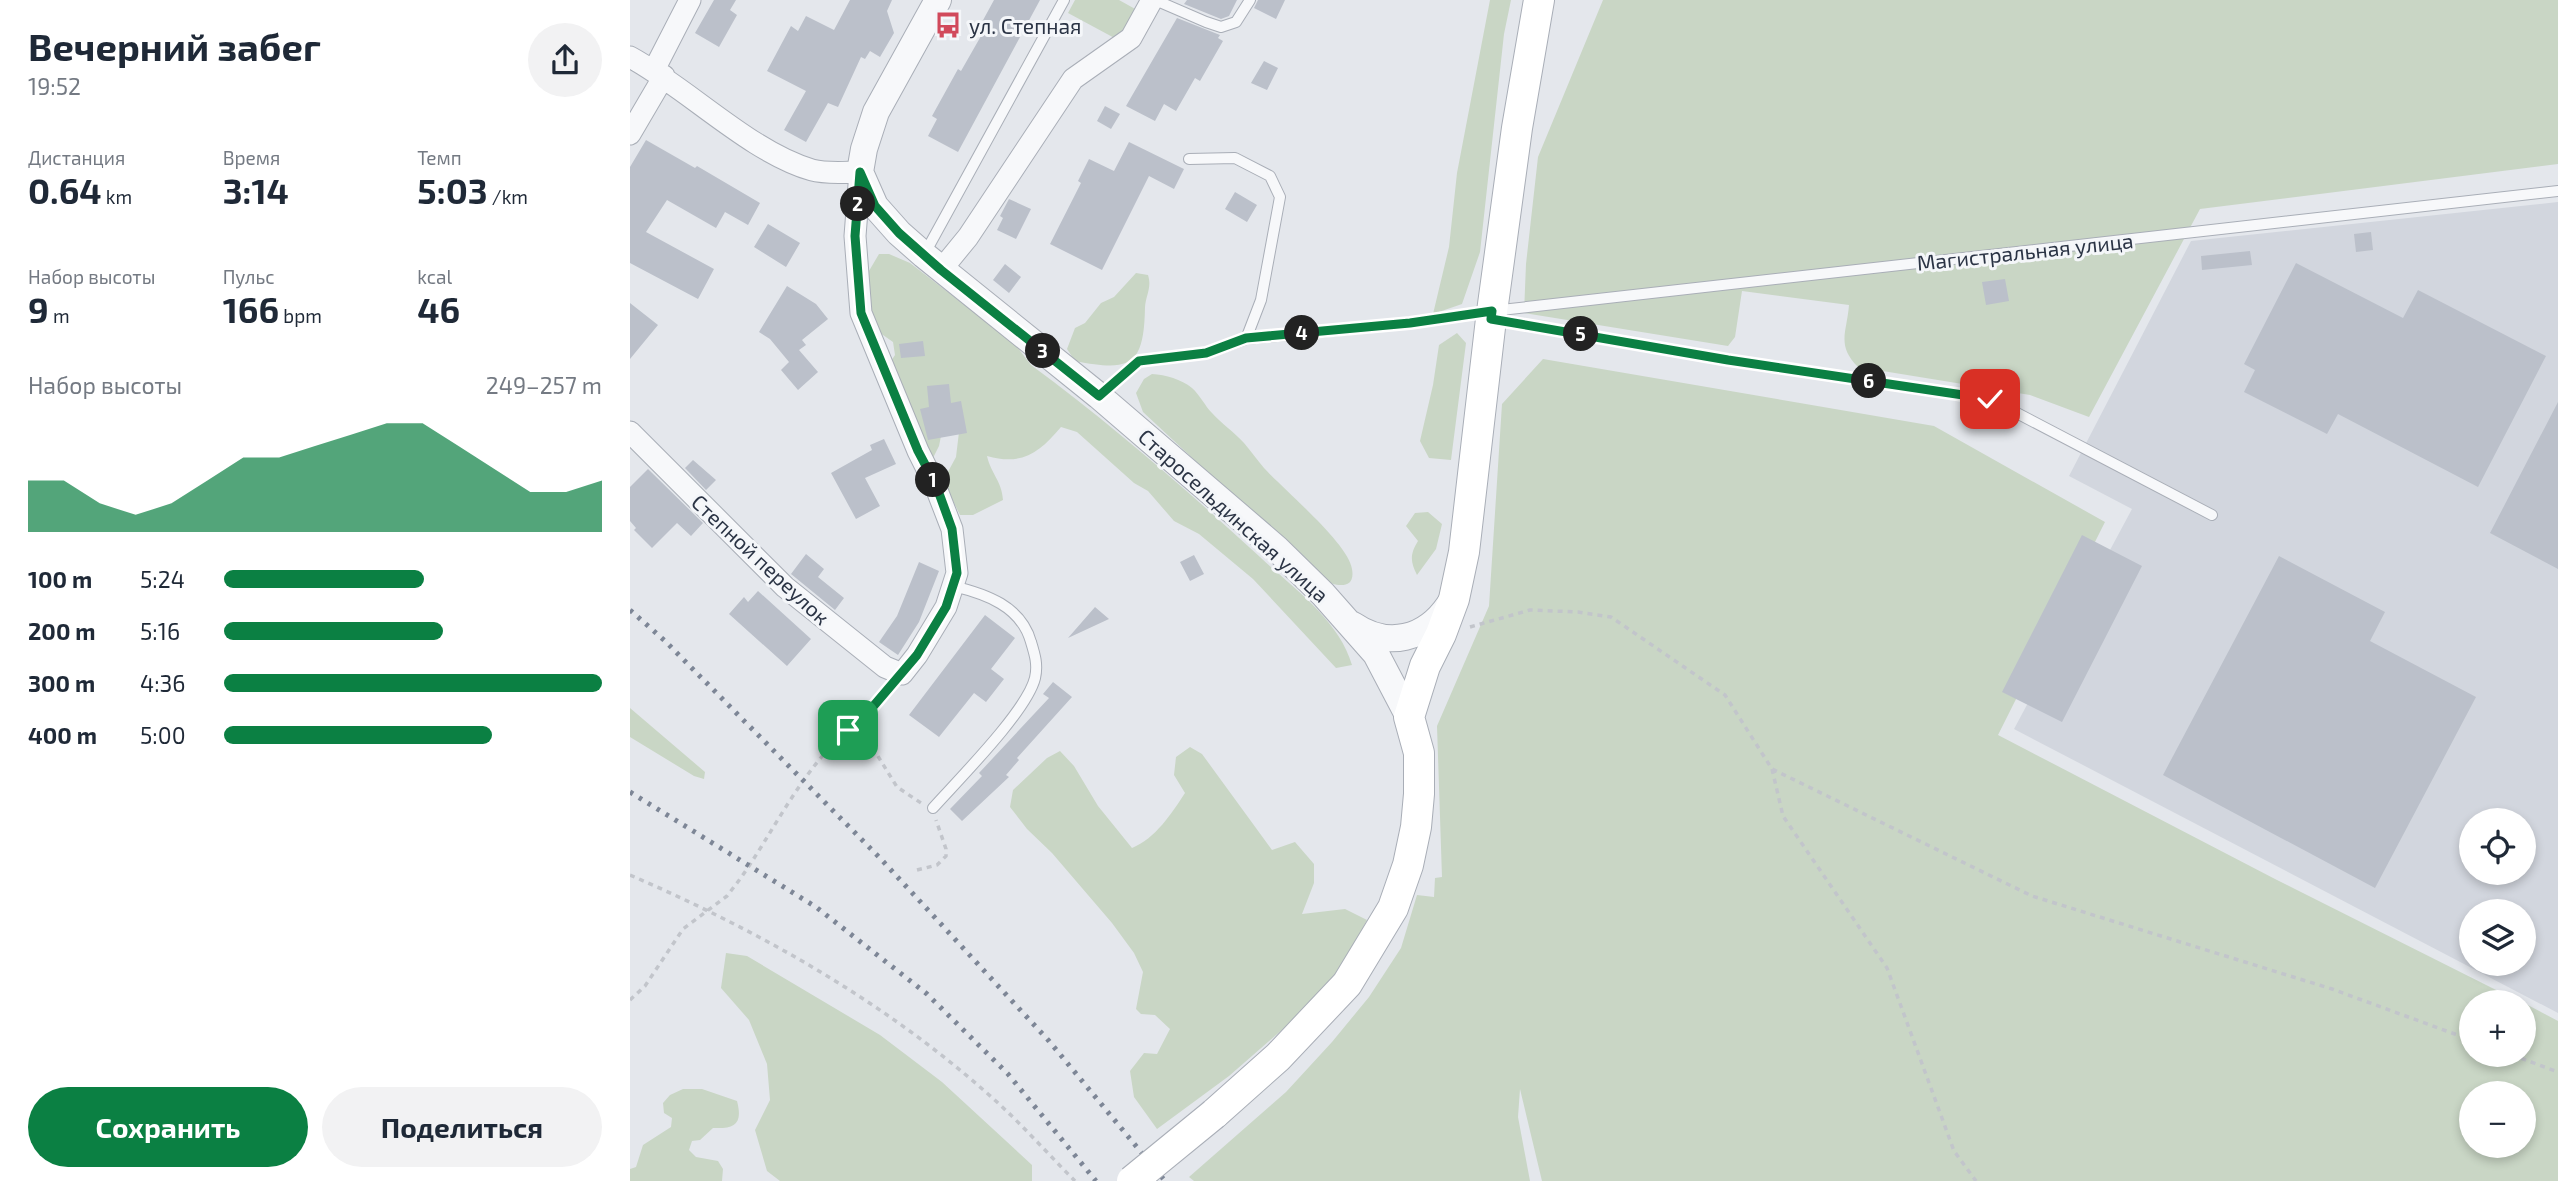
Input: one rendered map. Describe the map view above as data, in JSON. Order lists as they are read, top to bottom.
{
  "streets": {
    "main road": ["Старосельдинская улица"],
    "street": ["Степной переулок"],
    "lane": ["Магистральная улица"]
  },
  "crossings": [
    ["Магистральная улица", "Старосельдинская улица"]
  ],
  "places": {
    "bus stop": ["ул. Степная"]
  },
  "page": {
    "heading": ["Вечерний забег", "19:52"],
    "stats": [
      ["Дистанция", "0.64 km"],
      ["Время", "3:14"],
      ["Темп", "5:03 /km"],
      ["Набор высоты", "9 m"],
      ["Пульс", "166 bpm"],
      ["kcal", "46"]
    ],
    "pins": [
      "2",
      "4",
      "5",
      "3",
      "6",
      "1"
    ],
    "chart": ["Набор высоты", "249–257 m"],
    "list": [
      {
        "name": "100 m",
        "note": "5:24"
      },
      {
        "name": "200 m",
        "note": "5:16"
      },
      {
        "name": "300 m",
        "note": "4:36"
      },
      {
        "name": "400 m",
        "note": "5:00"
      }
    ],
    "map_buttons": ["+", "−"],
    "buttons": ["Сохранить", "Поделиться"]
  }
}
